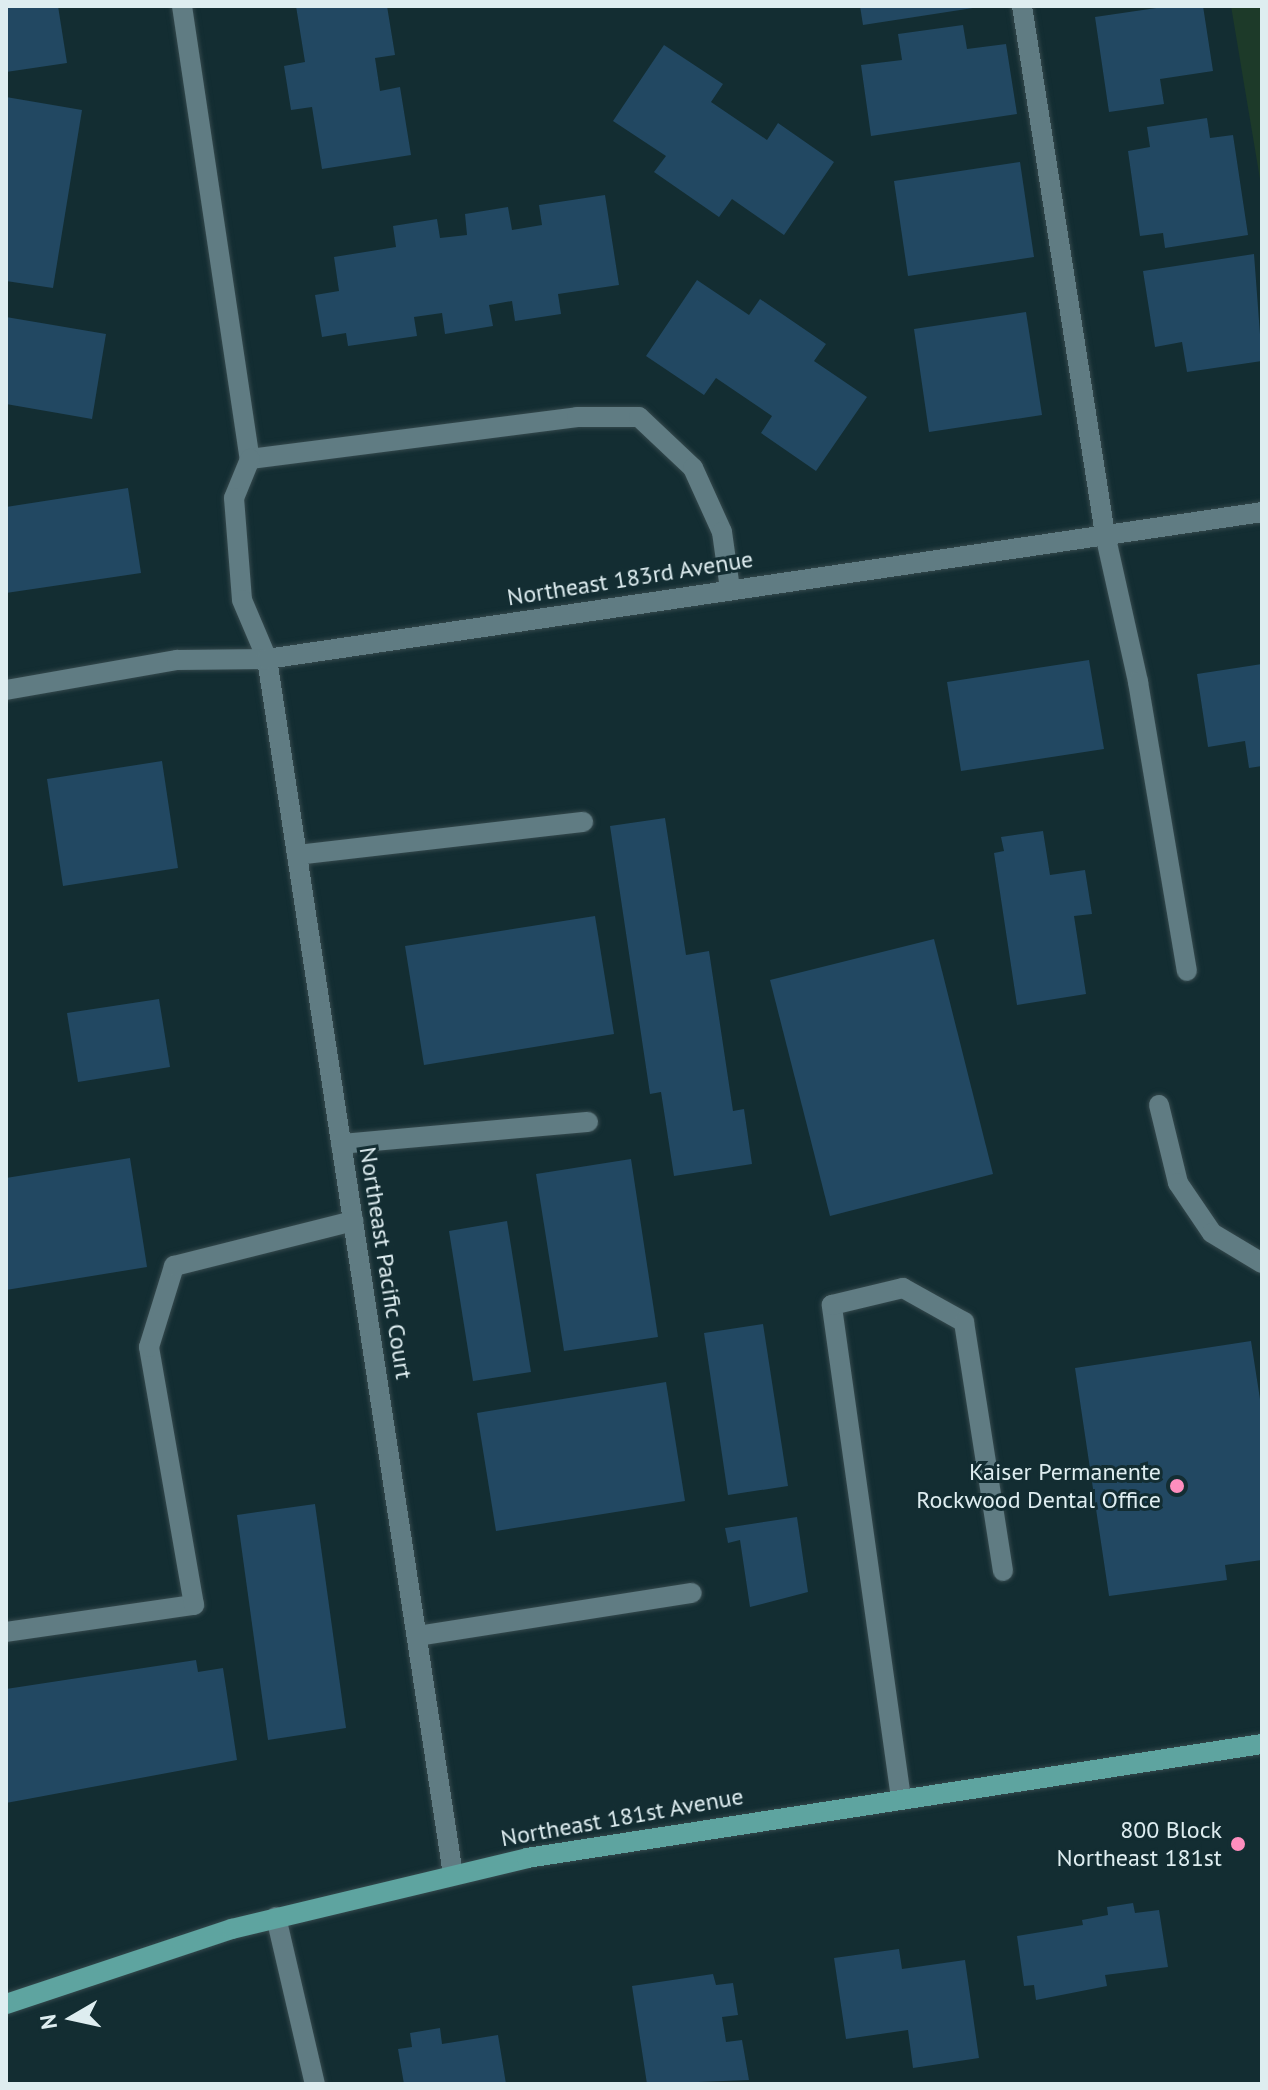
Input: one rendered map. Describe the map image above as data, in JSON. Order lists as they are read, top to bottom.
{
  "streets": {
    "main road": ["Northeast 181st Avenue"],
    "street": ["Northeast 183rd Avenue", "Northeast Pacific Court"]
  },
  "crossings": [
    ["Northeast 183rd Avenue", "Northeast Pacific Court"],
    ["Northeast Pacific Court", "Northeast 181st Avenue"]
  ],
  "places": ["Kaiser Permanente Rockwood Dental Office", "800 Block Northeast 181st"],
  "north": "left"
}
